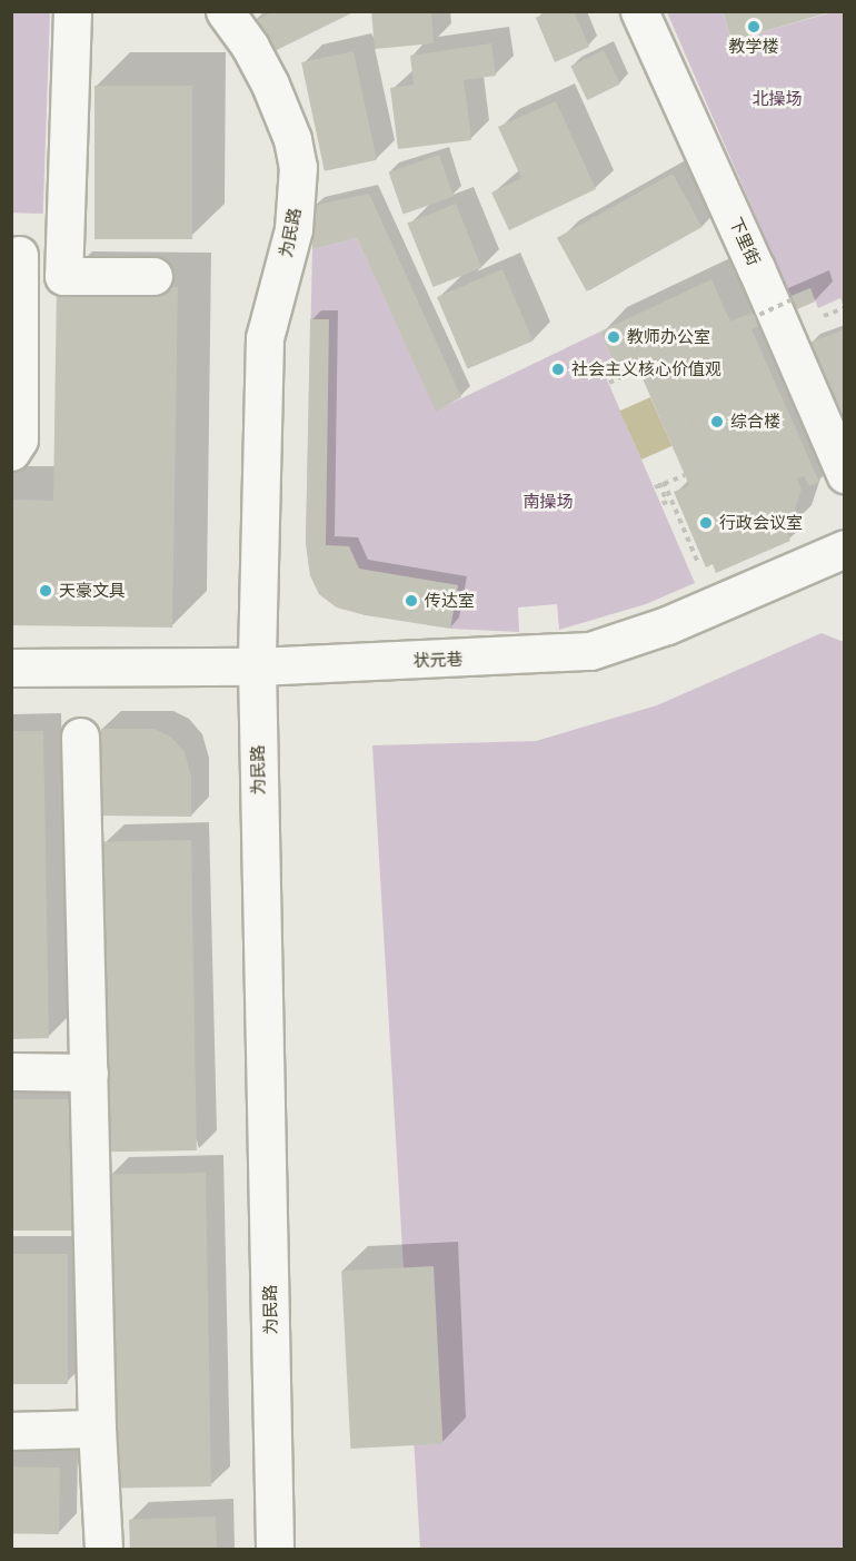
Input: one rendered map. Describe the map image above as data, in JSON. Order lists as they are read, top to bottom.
{
  "streets": {
    "street": ["为民路", "下里街", "状元巷"]
  },
  "crossings": [
    ["为民路", "状元巷"]
  ],
  "parks": ["北操场", "南操场"],
  "places": [
    "教学楼",
    "教师办公室",
    "社会主义核心价值观",
    "综合楼",
    "行政会议室",
    "天豪文具",
    "传达室"
  ]
}
